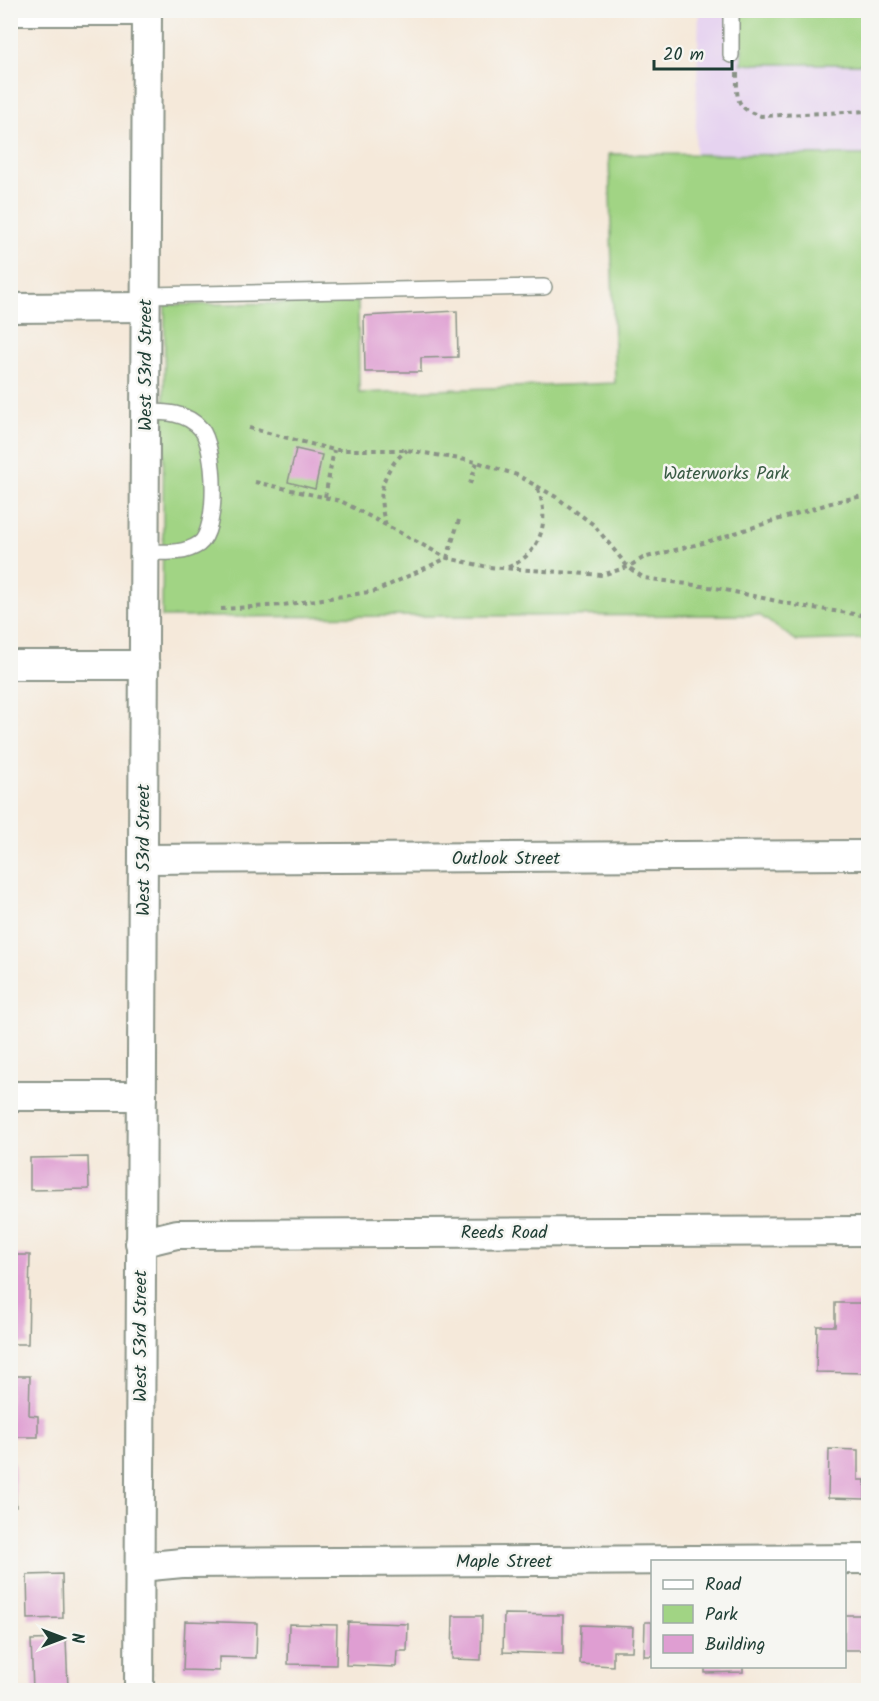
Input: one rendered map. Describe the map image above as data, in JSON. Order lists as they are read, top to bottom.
{
  "streets": {
    "street": [
      "West 53rd Street",
      "Outlook Street",
      "Reeds Road",
      "Maple Street"
    ]
  },
  "crossings": [
    ["West 53rd Street", "Outlook Street"],
    ["West 53rd Street", "Reeds Road"],
    ["West 53rd Street", "Maple Street"]
  ],
  "parks": ["Waterworks Park"],
  "legend": ["Road", "Park", "Building"],
  "scale_bar": "20 m",
  "north": "right"
}
